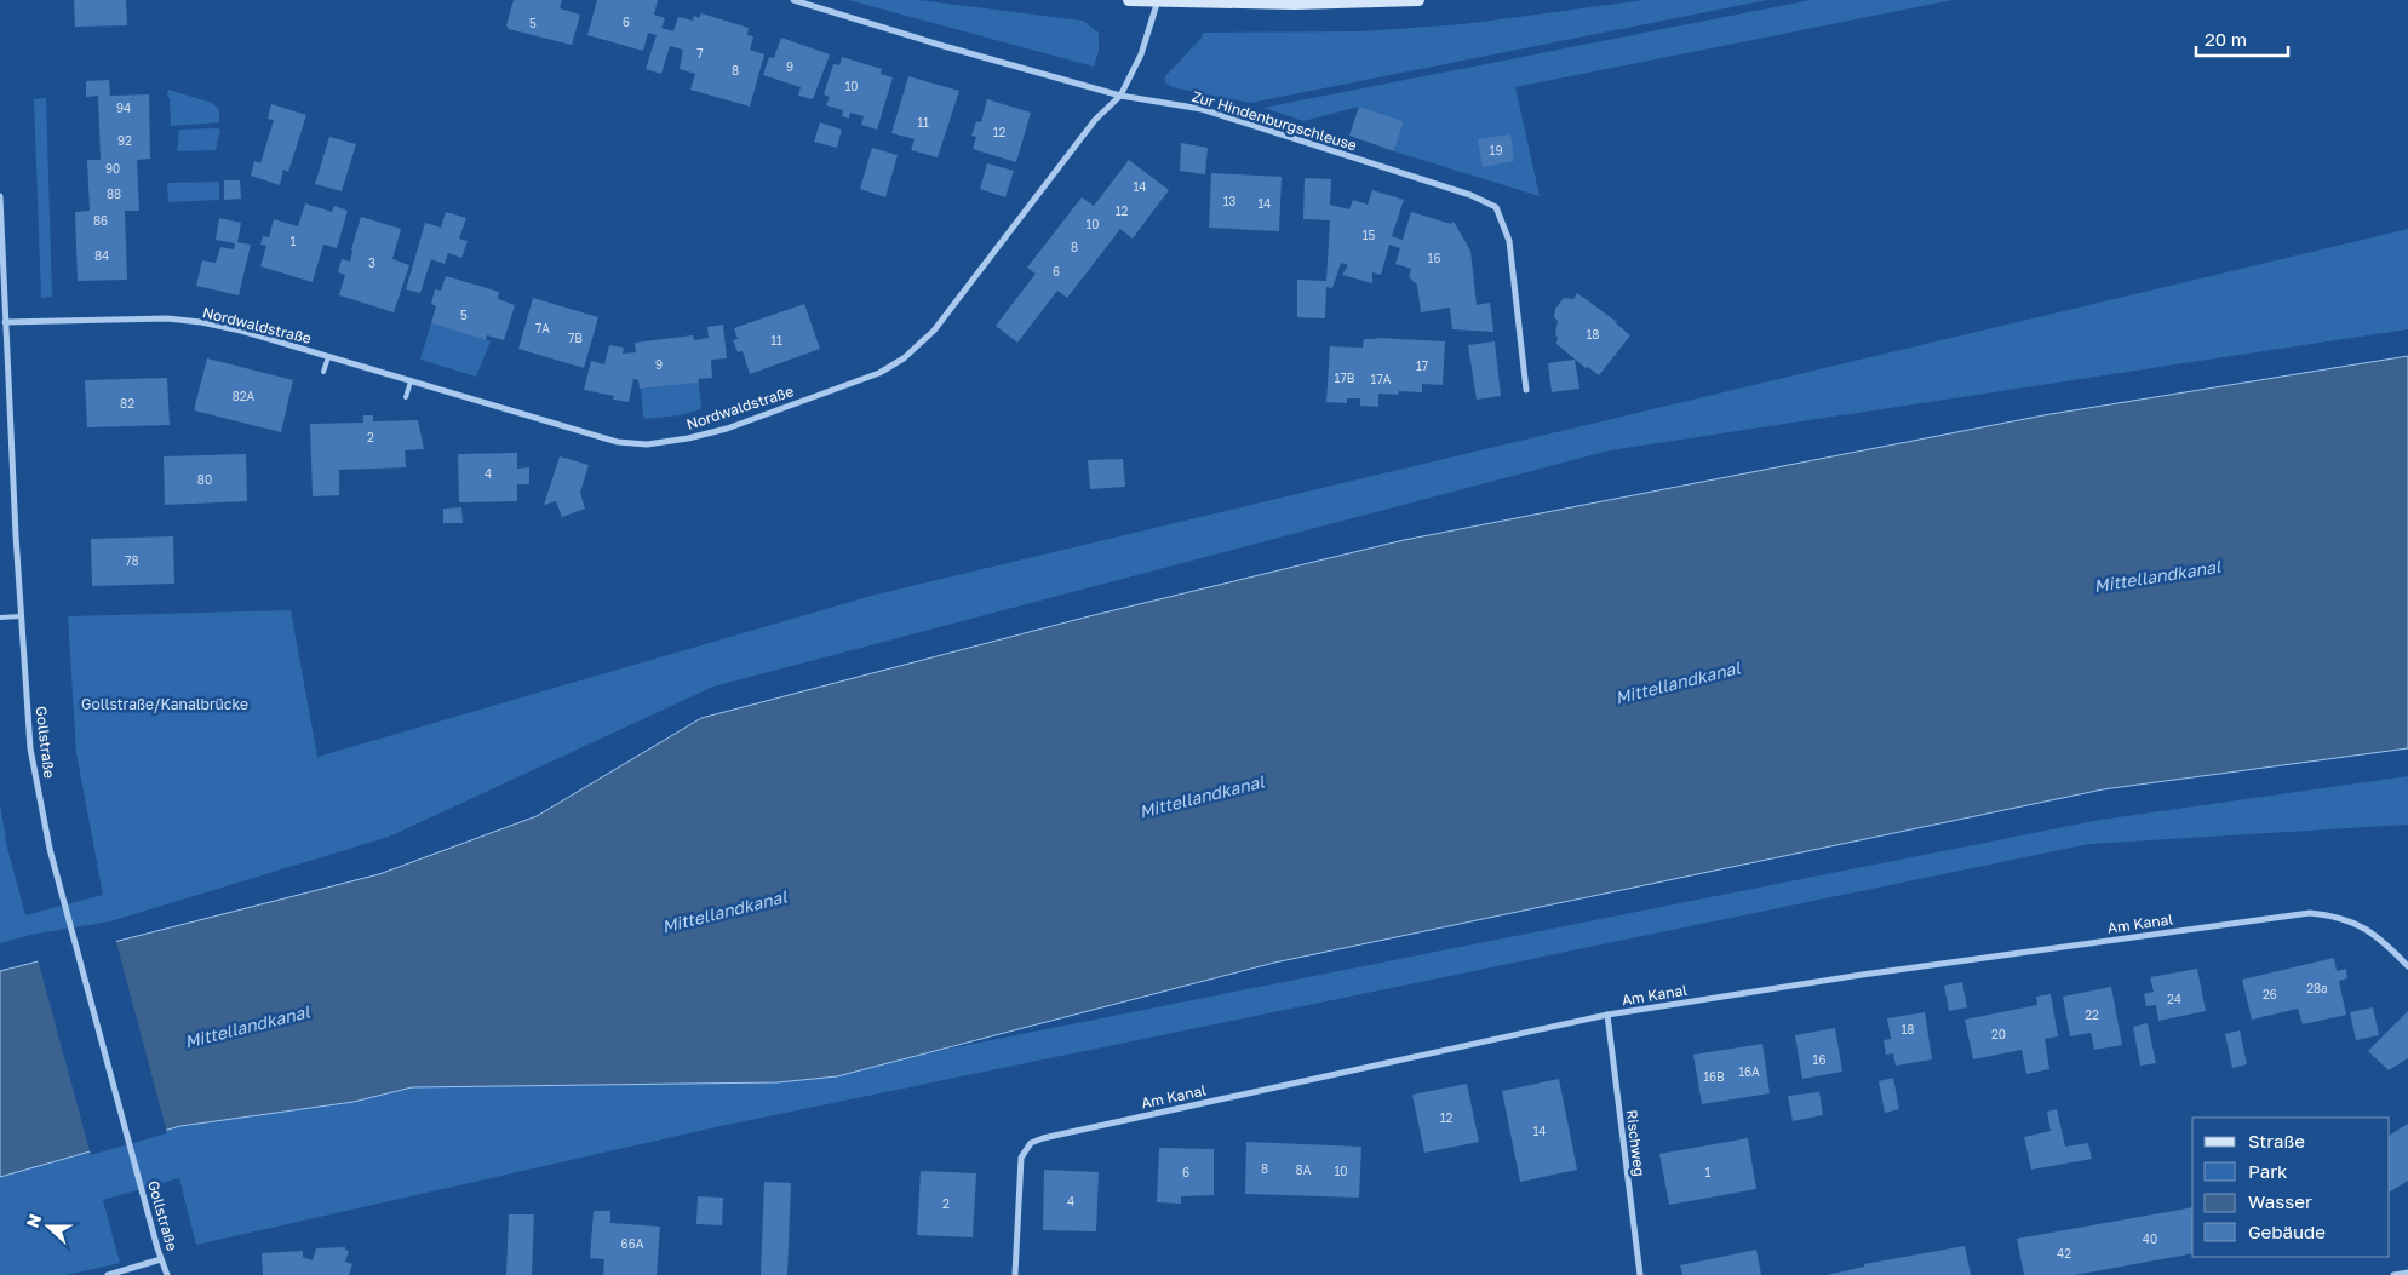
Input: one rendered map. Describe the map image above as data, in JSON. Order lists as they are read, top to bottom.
{
  "streets": {
    "street": [
      "Zur Hindenburgschleuse",
      "Nordwaldstraße",
      "Gollstraße",
      "Am Kanal",
      "Rischweg"
    ]
  },
  "crossings": [
    ["Zur Hindenburgschleuse", "Nordwaldstraße"],
    ["Nordwaldstraße", "Gollstraße"],
    ["Am Kanal", "Rischweg"]
  ],
  "water": ["Mittellandkanal"],
  "parks": ["Gollstraße/Kanalbrücke"],
  "house_numbers": [
    "6",
    "5",
    "7",
    "9",
    "8",
    "10",
    "94",
    "11",
    "12",
    "92",
    "19",
    "90",
    "14",
    "88",
    "13",
    "14",
    "12",
    "86",
    "10",
    "15",
    "1",
    "8",
    "84",
    "16",
    "3",
    "6",
    "5",
    "7A",
    "18",
    "7B",
    "11",
    "9",
    "17",
    "17B",
    "17A",
    "82A",
    "82",
    "2",
    "4",
    "80",
    "78",
    "28a",
    "26",
    "24",
    "22",
    "18",
    "20",
    "16",
    "16A",
    "16B",
    "12",
    "14",
    "8",
    "8A",
    "10",
    "6",
    "1",
    "4",
    "2",
    "40",
    "66A",
    "42"
  ],
  "legend": [
    "Straße",
    "Park",
    "Wasser",
    "Gebäude"
  ],
  "scale_bar": "20 m",
  "north": "left"
}
